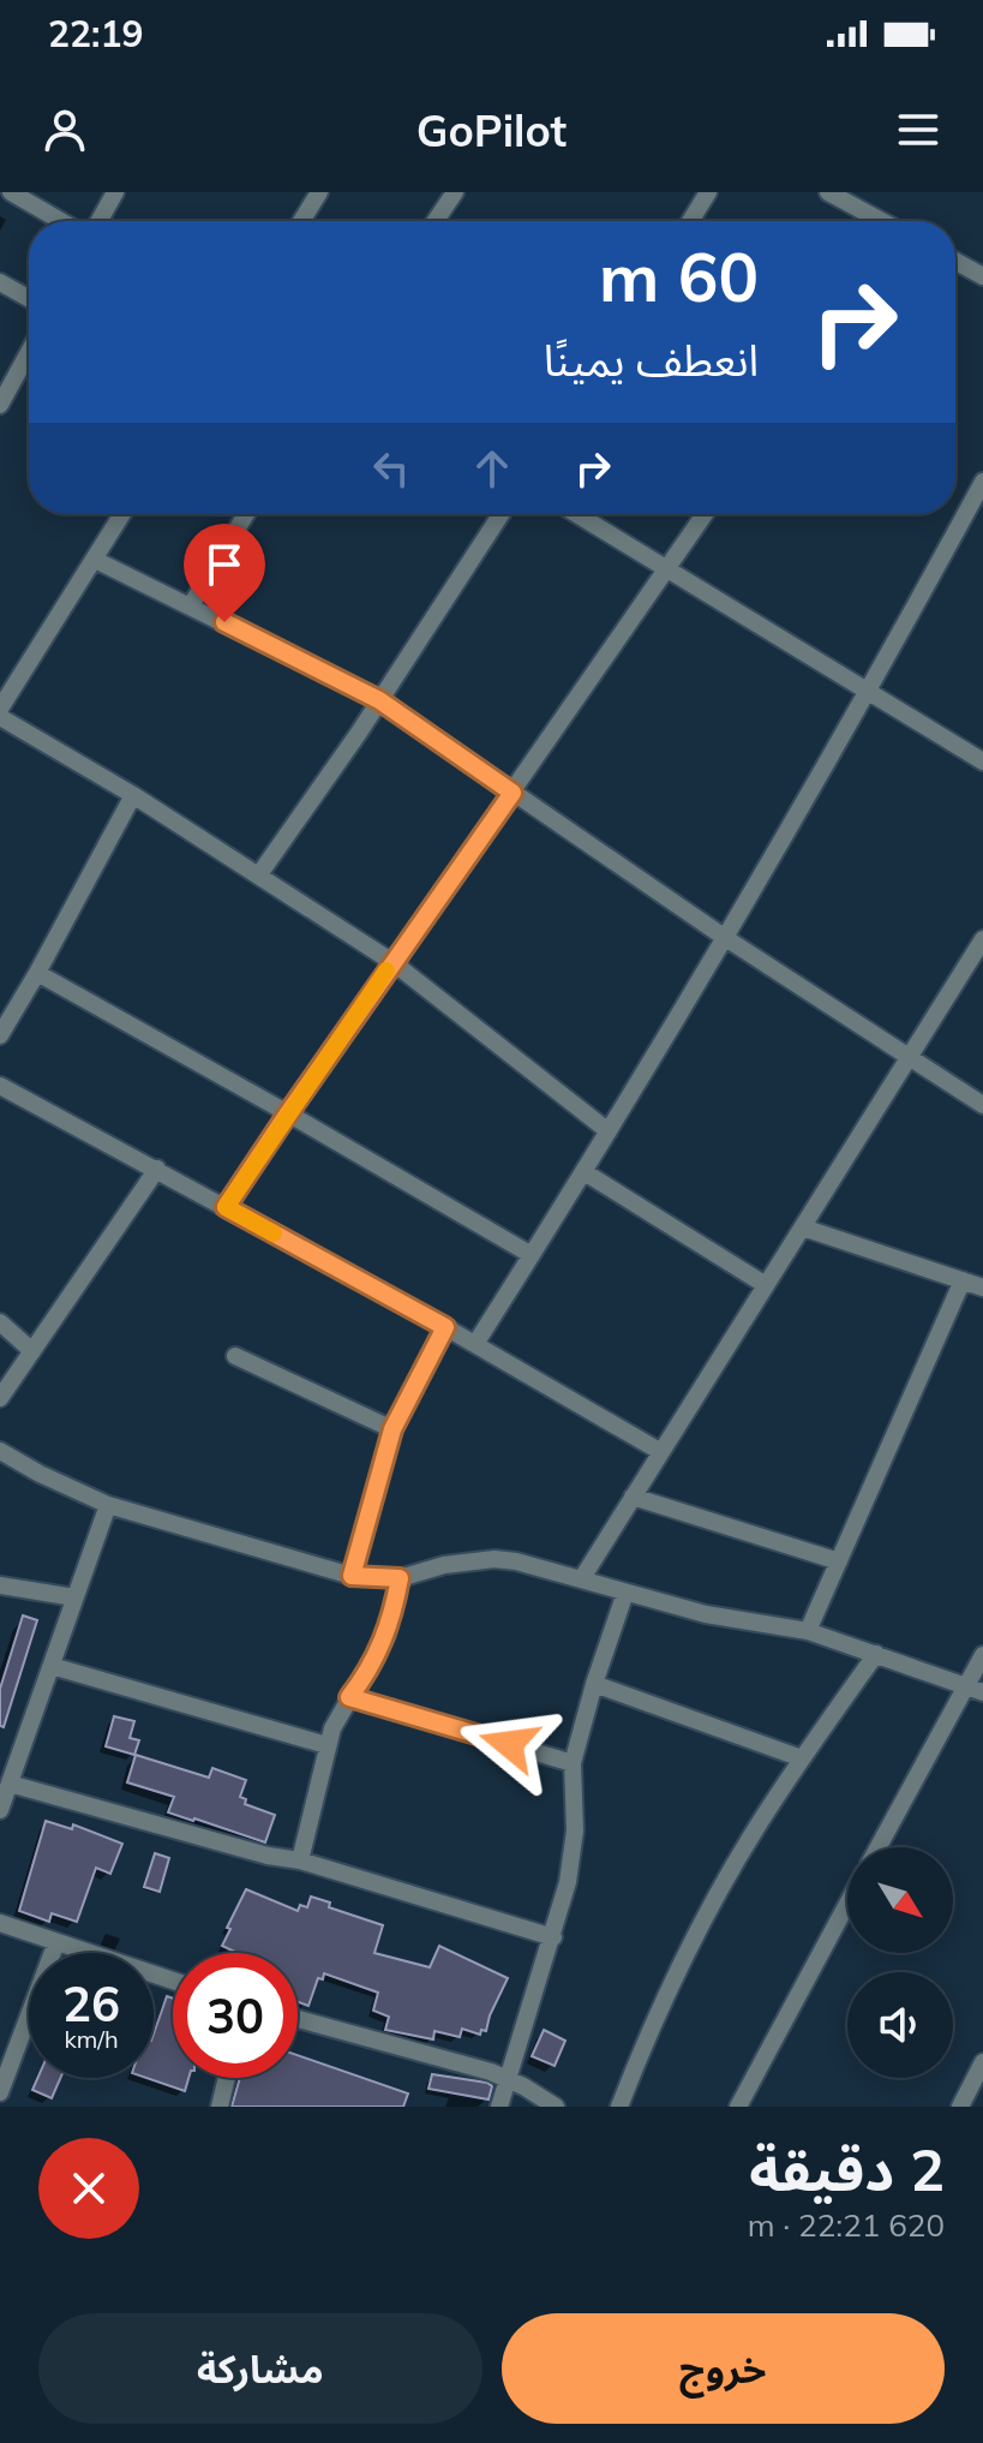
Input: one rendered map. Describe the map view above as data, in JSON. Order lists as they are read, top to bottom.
{
  "north": "bottom right",
  "page": {
    "status": "22:19",
    "header": "GoPilot",
    "turn": ["60 m", "انعطف يمينًا"],
    "speed": "26 km/h",
    "limit": "30",
    "heading": ["2 دقيقة", "620 m · 22:21"],
    "buttons": ["خروج", "مشاركة"]
  }
}
